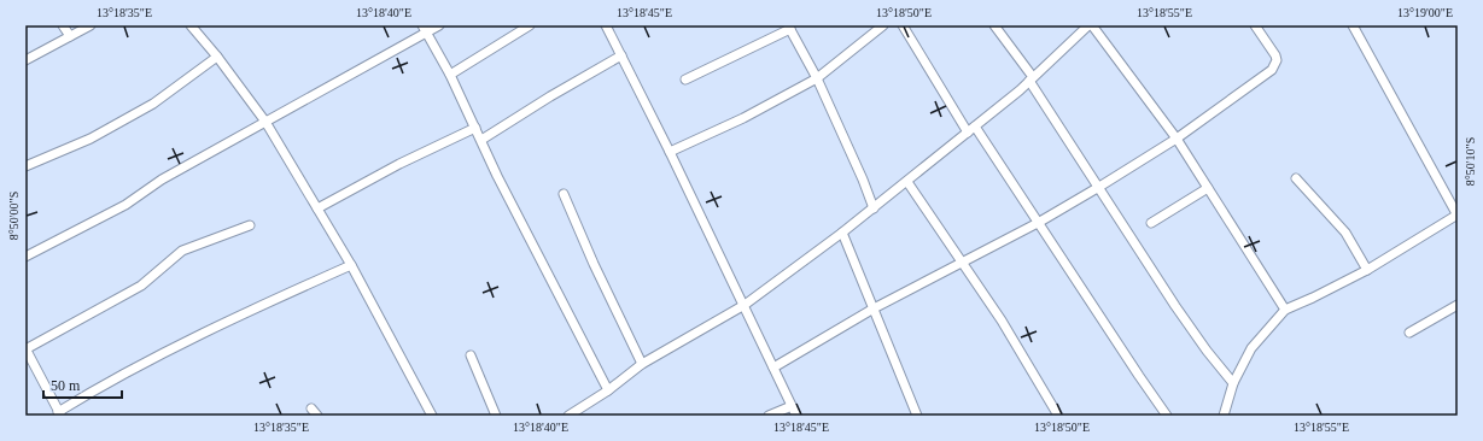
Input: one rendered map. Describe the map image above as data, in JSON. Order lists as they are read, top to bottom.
{
  "scale_bar": "50 m",
  "coordinates": [
    "13°18'35\"E",
    "13°18'40\"E",
    "13°18'45\"E",
    "13°18'50\"E",
    "13°18'55\"E",
    "13°19'00\"E",
    "8°50'10\"S",
    "8°50'00\"S"
  ]
}
